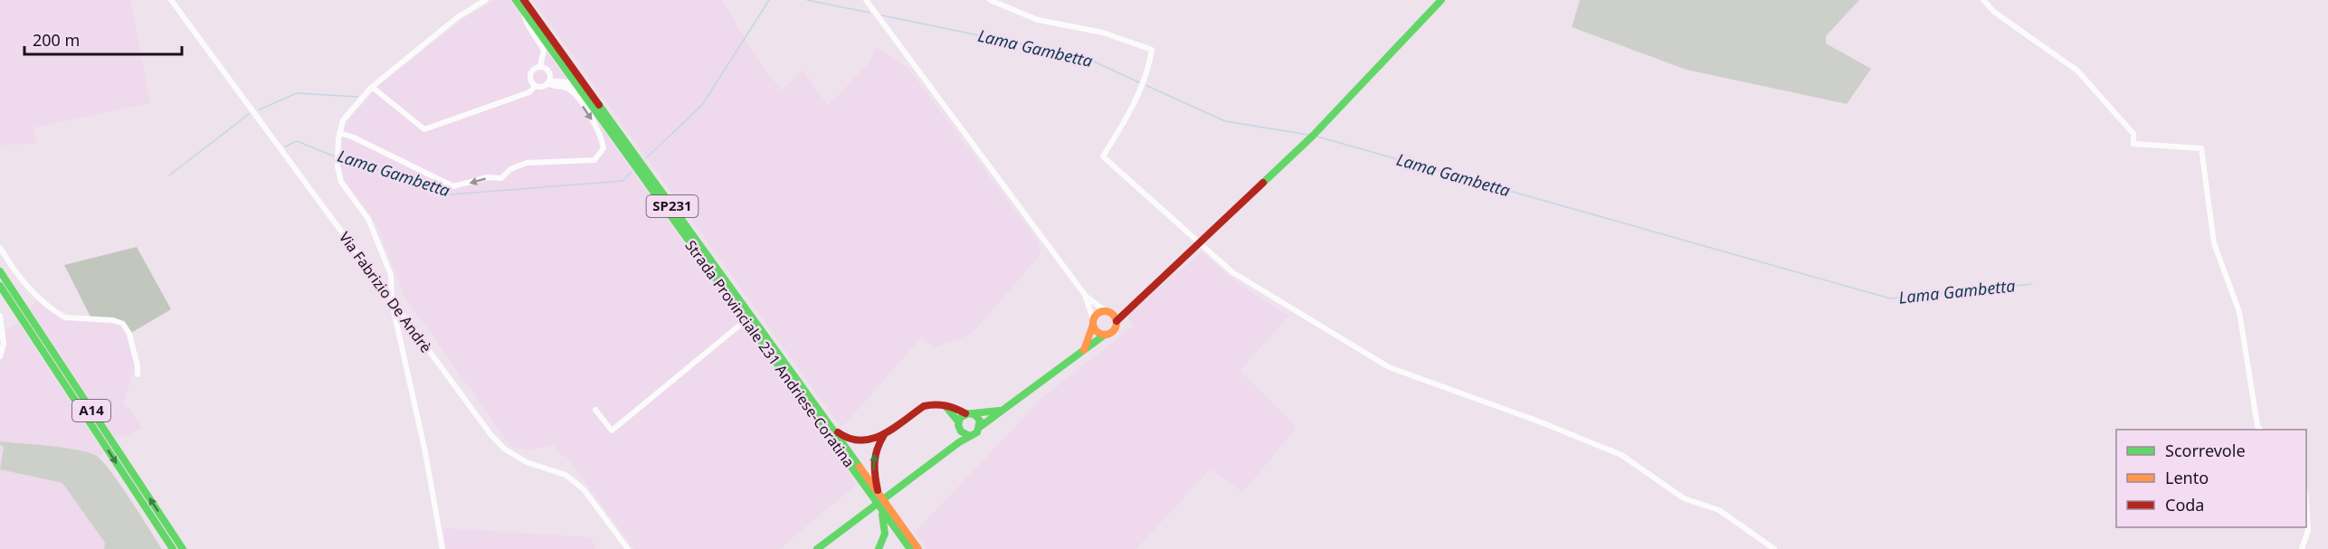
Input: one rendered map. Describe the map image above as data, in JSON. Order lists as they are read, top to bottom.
{
  "streets": {
    "main road": ["SP231", "Strada Provinciale 231 Andriese-Coratina", "A14"],
    "street": ["Via Fabrizio De Andrè"]
  },
  "water": ["Lama Gambetta"],
  "legend": ["Scorrevole", "Lento", "Coda"],
  "scale_bar": "200 m"
}
